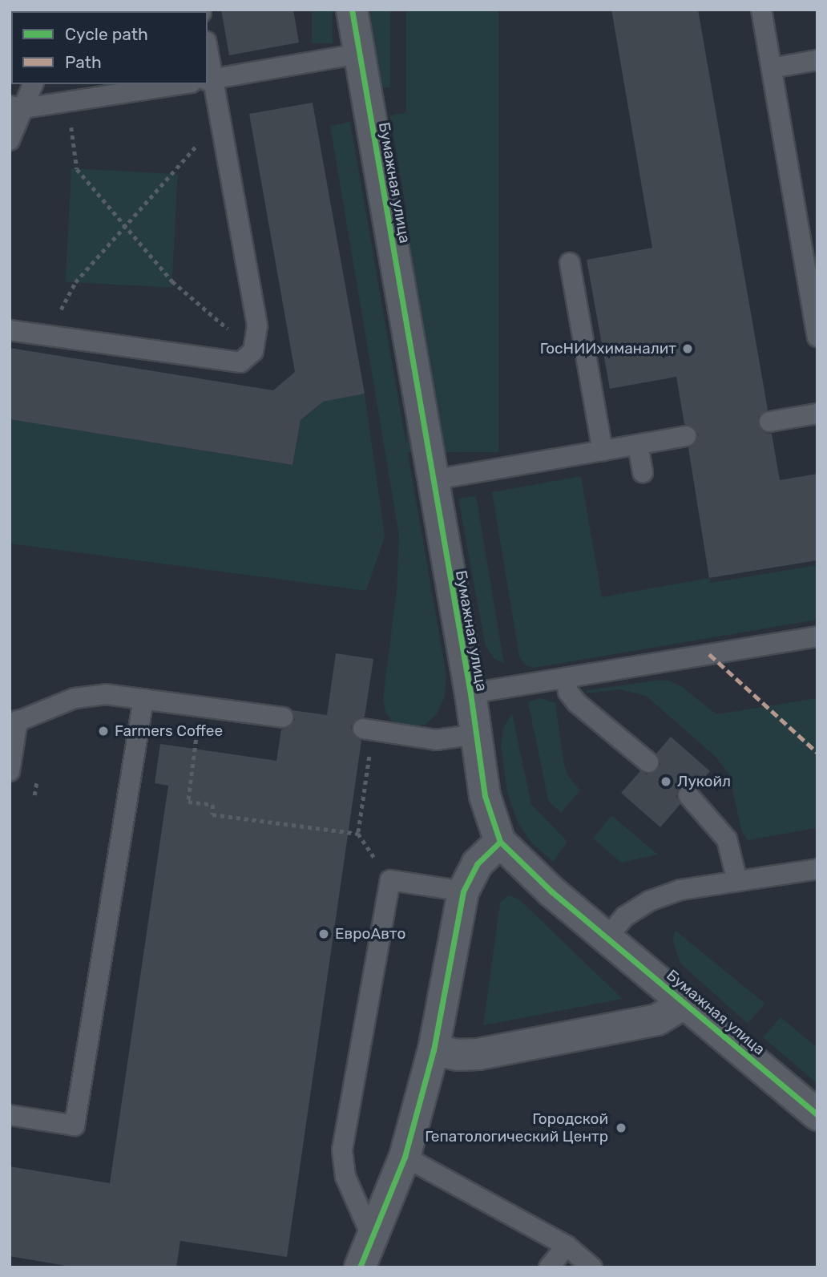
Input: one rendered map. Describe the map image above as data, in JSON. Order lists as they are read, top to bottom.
{
  "streets": {
    "street": ["Бумажная улица"]
  },
  "places": [
    "ГосНИИхиманалит",
    "Farmers Coffee",
    "Лукойл",
    "ЕвроАвто",
    "Городской Гепатологический Центр"
  ],
  "legend": ["Cycle path", "Path"]
}
